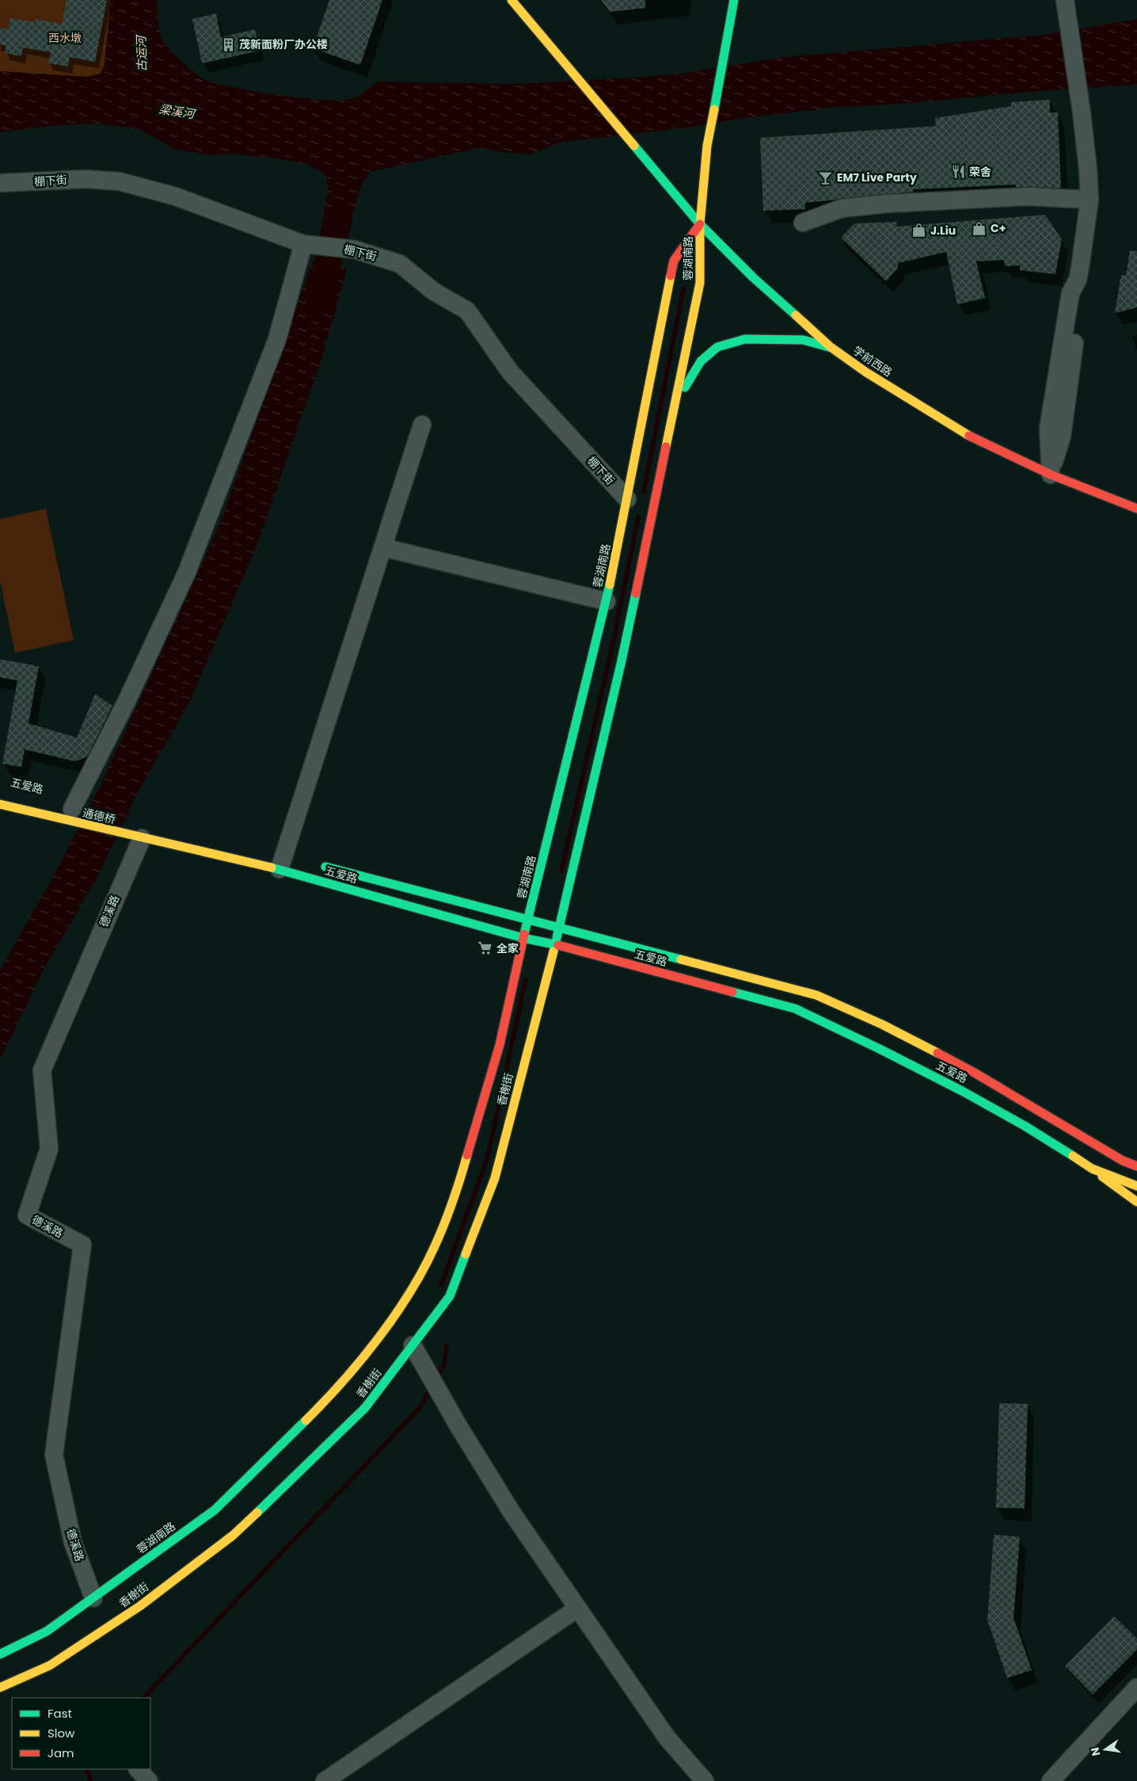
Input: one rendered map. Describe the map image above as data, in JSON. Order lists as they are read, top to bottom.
{
  "streets": {
    "main road": [
      "蓉湖南路",
      "学前西路",
      "五爱路",
      "通德桥",
      "香榭街"
    ],
    "street": ["棚下街", "德溪路"]
  },
  "crossings": [
    ["棚下街", "蓉湖南路"],
    ["蓉湖南路", "学前西路"],
    ["蓉湖南路", "五爱路"],
    ["蓉湖南路", "德溪路"],
    ["蓉湖南路", "香榭街"],
    ["五爱路", "通德桥"],
    ["五爱路", "德溪路"],
    ["五爱路", "香榭街"],
    ["通德桥", "德溪路"]
  ],
  "water": ["古运河", "梁溪河"],
  "parks": ["西水墩"],
  "places": {
    "building": ["茂新面粉厂办公楼"],
    "restaurant": ["荣舍"],
    "bar": ["EM7 Live Party"],
    "shop": ["C+", "J.Liu"],
    "supermarket": ["全家"]
  },
  "legend": ["Fast", "Slow", "Jam"],
  "north": "left"
}
